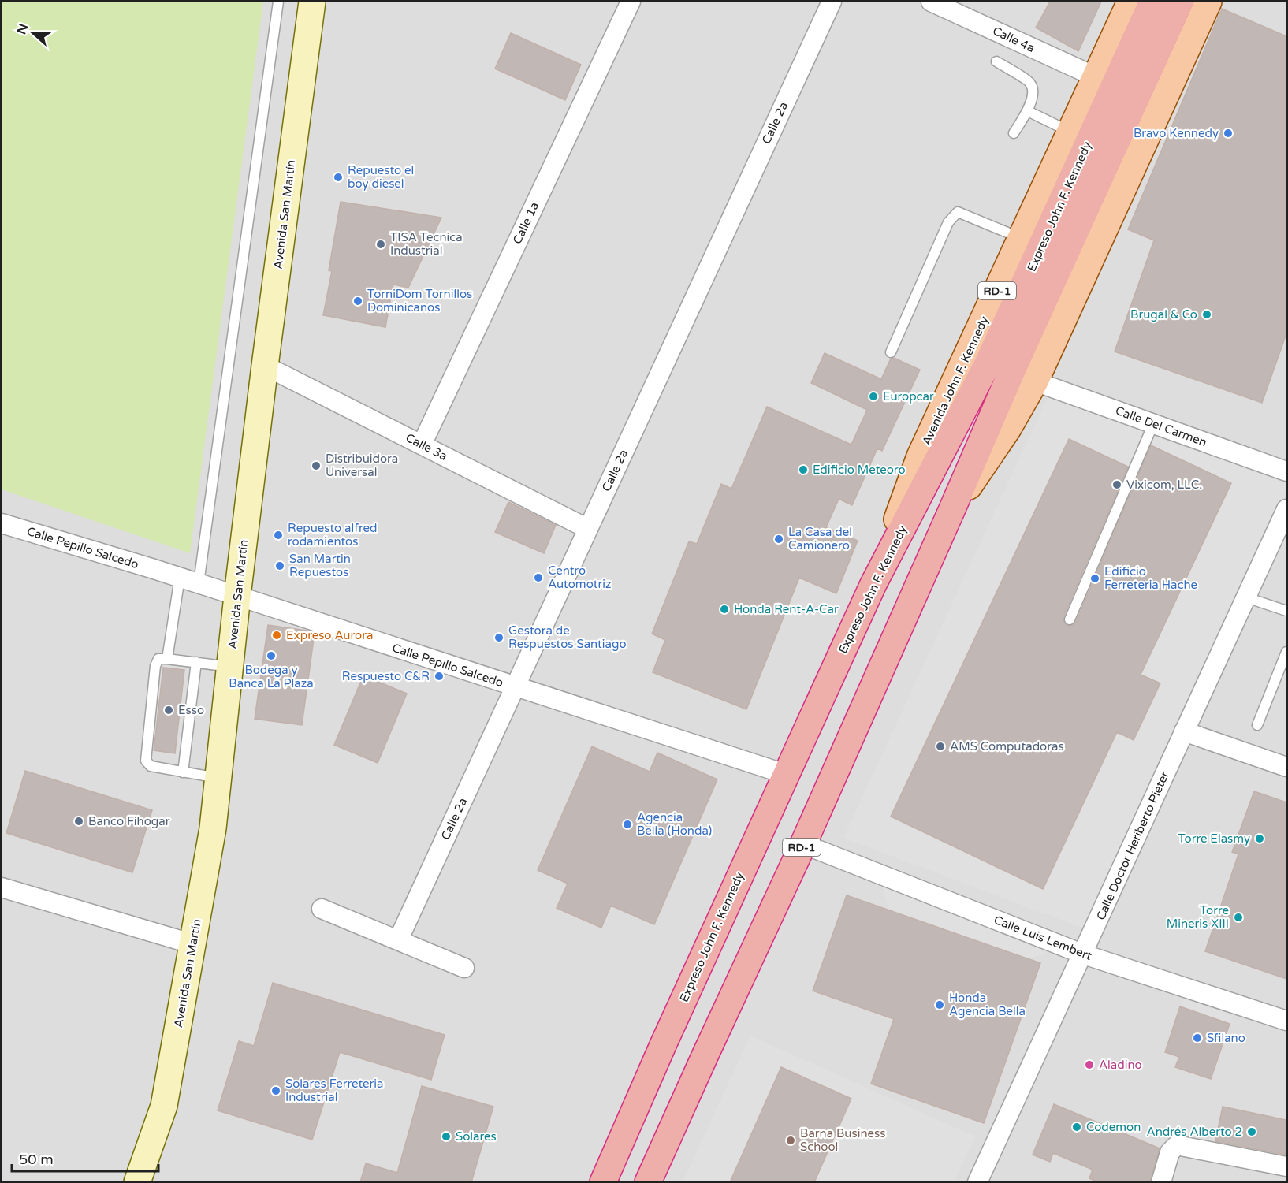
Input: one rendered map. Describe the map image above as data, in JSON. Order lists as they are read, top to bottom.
{
  "streets": {
    "highway": ["Expreso John F. Kennedy", "RD-1"],
    "main road": ["Avenida San Martín", "Avenida John F. Kennedy"],
    "street": [
      "Calle 4a",
      "Calle 2a",
      "Calle 1a",
      "Calle Del Carmen",
      "Calle 3a",
      "Calle Pepillo Salcedo",
      "Calle Doctor Heriberto Pieter",
      "Calle Luis Lembert"
    ]
  },
  "crossings": [
    ["Calle 4a", "Avenida John F. Kennedy"],
    ["Calle 2a", "Calle 3a"],
    ["Calle 2a", "Calle Pepillo Salcedo"],
    ["Expreso John F. Kennedy", "RD-1"],
    ["Expreso John F. Kennedy", "Avenida John F. Kennedy"],
    ["Expreso John F. Kennedy", "Calle Pepillo Salcedo"],
    ["Expreso John F. Kennedy", "Calle Luis Lembert"],
    ["Avenida San Martín", "Calle 3a"],
    ["Avenida San Martín", "Calle Pepillo Salcedo"],
    ["Calle 1a", "Calle 3a"],
    ["RD-1", "Calle Del Carmen"],
    ["Calle Doctor Heriberto Pieter", "Calle Luis Lembert"]
  ],
  "places": [
    "Bravo Kennedy",
    "Repuesto el boy diesel",
    "TISA Tecnica Industrial",
    "TorniDom Tornillos Dominicanos",
    "Brugal & Co",
    "Europcar",
    "Distribuidora Universal",
    "Edificio Meteoro",
    "Vixicom, LLC.",
    "Repuesto alfred rodamientos",
    "La Casa del Camionero",
    "San Martin Repuestos",
    "Centro Automotriz",
    "Edificio Ferreteria Hache",
    "Honda Rent-A-Car",
    "Expreso Aurora",
    "Gestora de Respuestos Santiago",
    "Bodega y Banca La Plaza",
    "Respuesto C&R",
    "Esso",
    "AMS Computadoras",
    "Banco Fihogar",
    "Agencia Bella (Honda)",
    "Torre Elasmy",
    "Torre Mineris XIII",
    "Honda Agencia Bella",
    "Sfilano",
    "Aladino",
    "Solares Ferreteria Industrial",
    "Codemon",
    "Andrés Alberto 2",
    "Solares",
    "Barna Business School"
  ],
  "scale_bar": "50 m",
  "north": "left"
}
